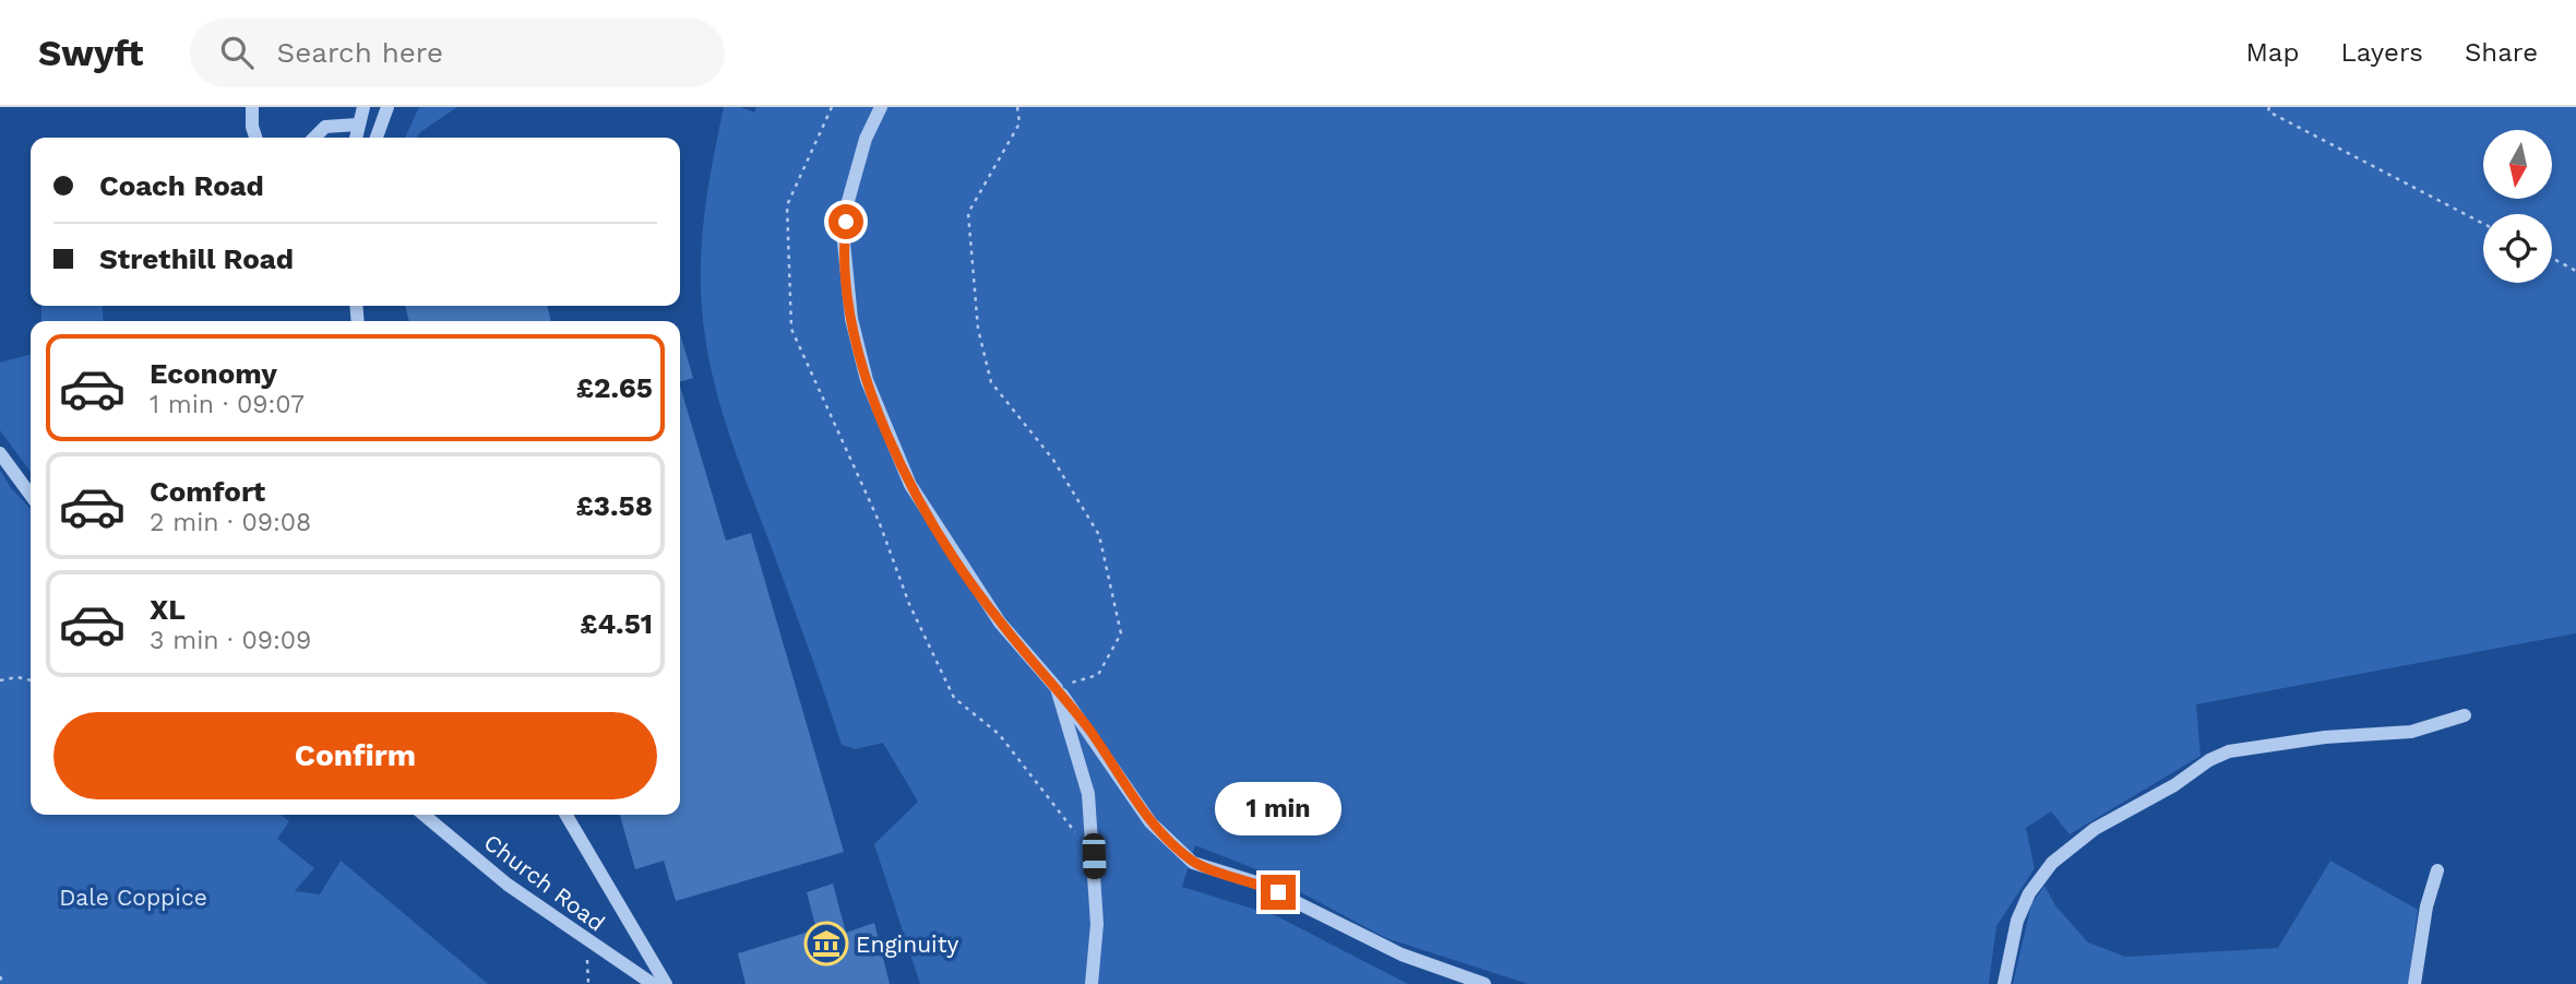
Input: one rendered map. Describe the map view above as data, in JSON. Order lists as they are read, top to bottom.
{
  "streets": {
    "street": ["Church Road"]
  },
  "parks": ["Dale Coppice"],
  "places": {
    "museum": ["Enginuity"]
  },
  "north": "bottom",
  "page": {
    "header": "Swyft",
    "search": "Search here",
    "nav": ["Map", "Layers", "Share"],
    "banner": ["Coach Road", "Strethill Road"],
    "list": [
      {
        "name": "Economy",
        "note": "1 min · 09:07",
        "value": "£2.65"
      },
      {
        "name": "Comfort",
        "note": "2 min · 09:08",
        "value": "£3.58"
      },
      {
        "name": "XL",
        "note": "3 min · 09:09",
        "value": "£4.51"
      }
    ],
    "buttons": "Confirm",
    "bubble": "1 min"
  }
}
